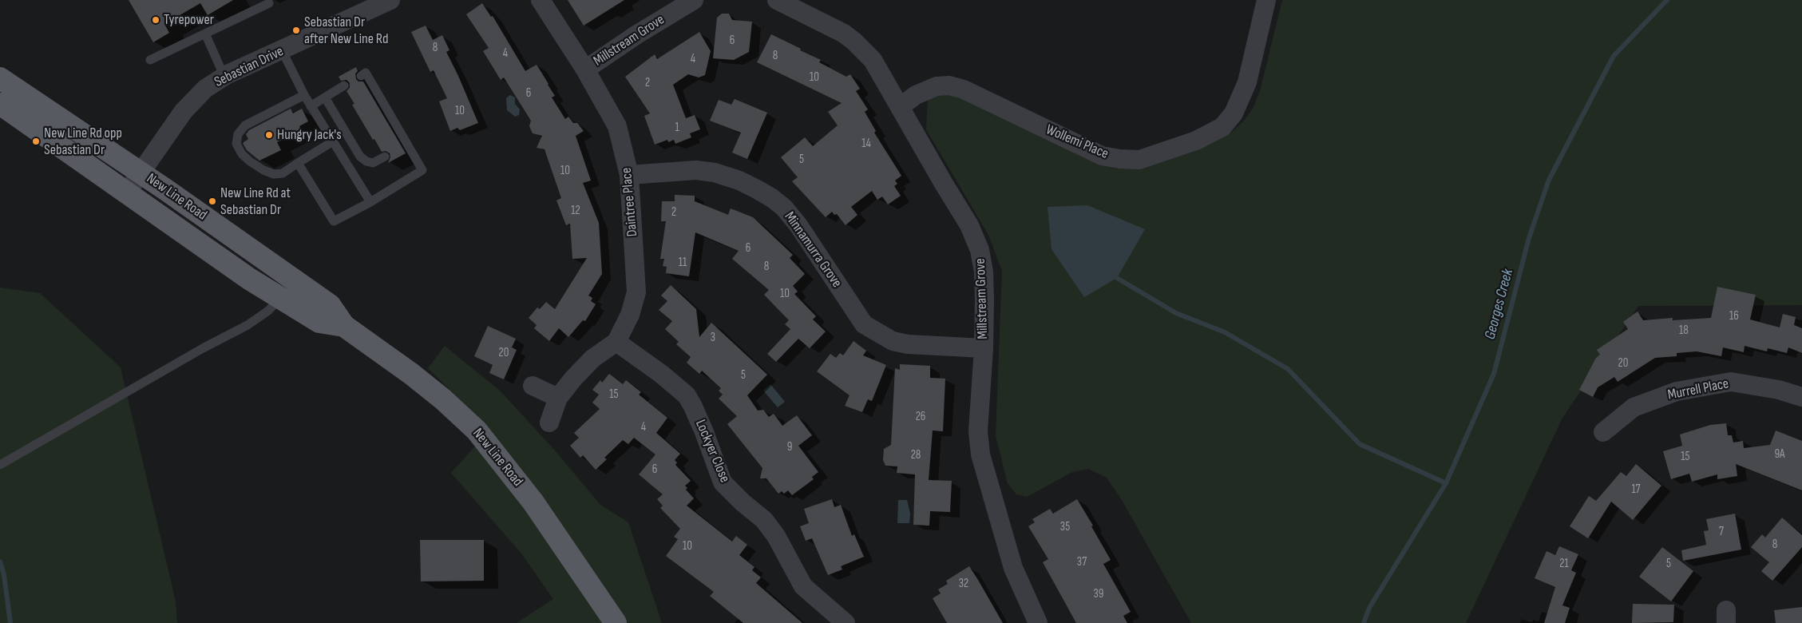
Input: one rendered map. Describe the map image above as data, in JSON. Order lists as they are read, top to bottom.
{
  "streets": {
    "main road": ["New Line Road"],
    "street": [
      "Millstream Grove",
      "Sebastian Drive",
      "Wollemi Place",
      "Daintree Place",
      "Minnamurra Grove",
      "Murrell Place",
      "Lockyer Close"
    ]
  },
  "crossings": [
    ["Millstream Grove", "Wollemi Place"],
    ["Millstream Grove", "Daintree Place"],
    ["Millstream Grove", "Minnamurra Grove"],
    ["Sebastian Drive", "New Line Road"],
    ["Daintree Place", "Minnamurra Grove"],
    ["Daintree Place", "Lockyer Close"]
  ],
  "water": ["Georges Creek"],
  "places": [
    "Tyrepower",
    "Sebastian Dr after New Line Rd",
    "Hungry Jack's",
    "New Line Rd opp Sebastian Dr",
    "New Line Rd at Sebastian Dr"
  ],
  "house_numbers": [
    "6",
    "8",
    "4",
    "8",
    "4",
    "10",
    "2",
    "6",
    "10",
    "1",
    "14",
    "5",
    "10",
    "12",
    "2",
    "6",
    "11",
    "8",
    "10",
    "16",
    "18",
    "3",
    "20",
    "20",
    "5",
    "15",
    "26",
    "4",
    "9",
    "9A",
    "28",
    "15",
    "6",
    "17",
    "35",
    "7",
    "8",
    "10",
    "37",
    "21",
    "5",
    "32",
    "39"
  ]
}
